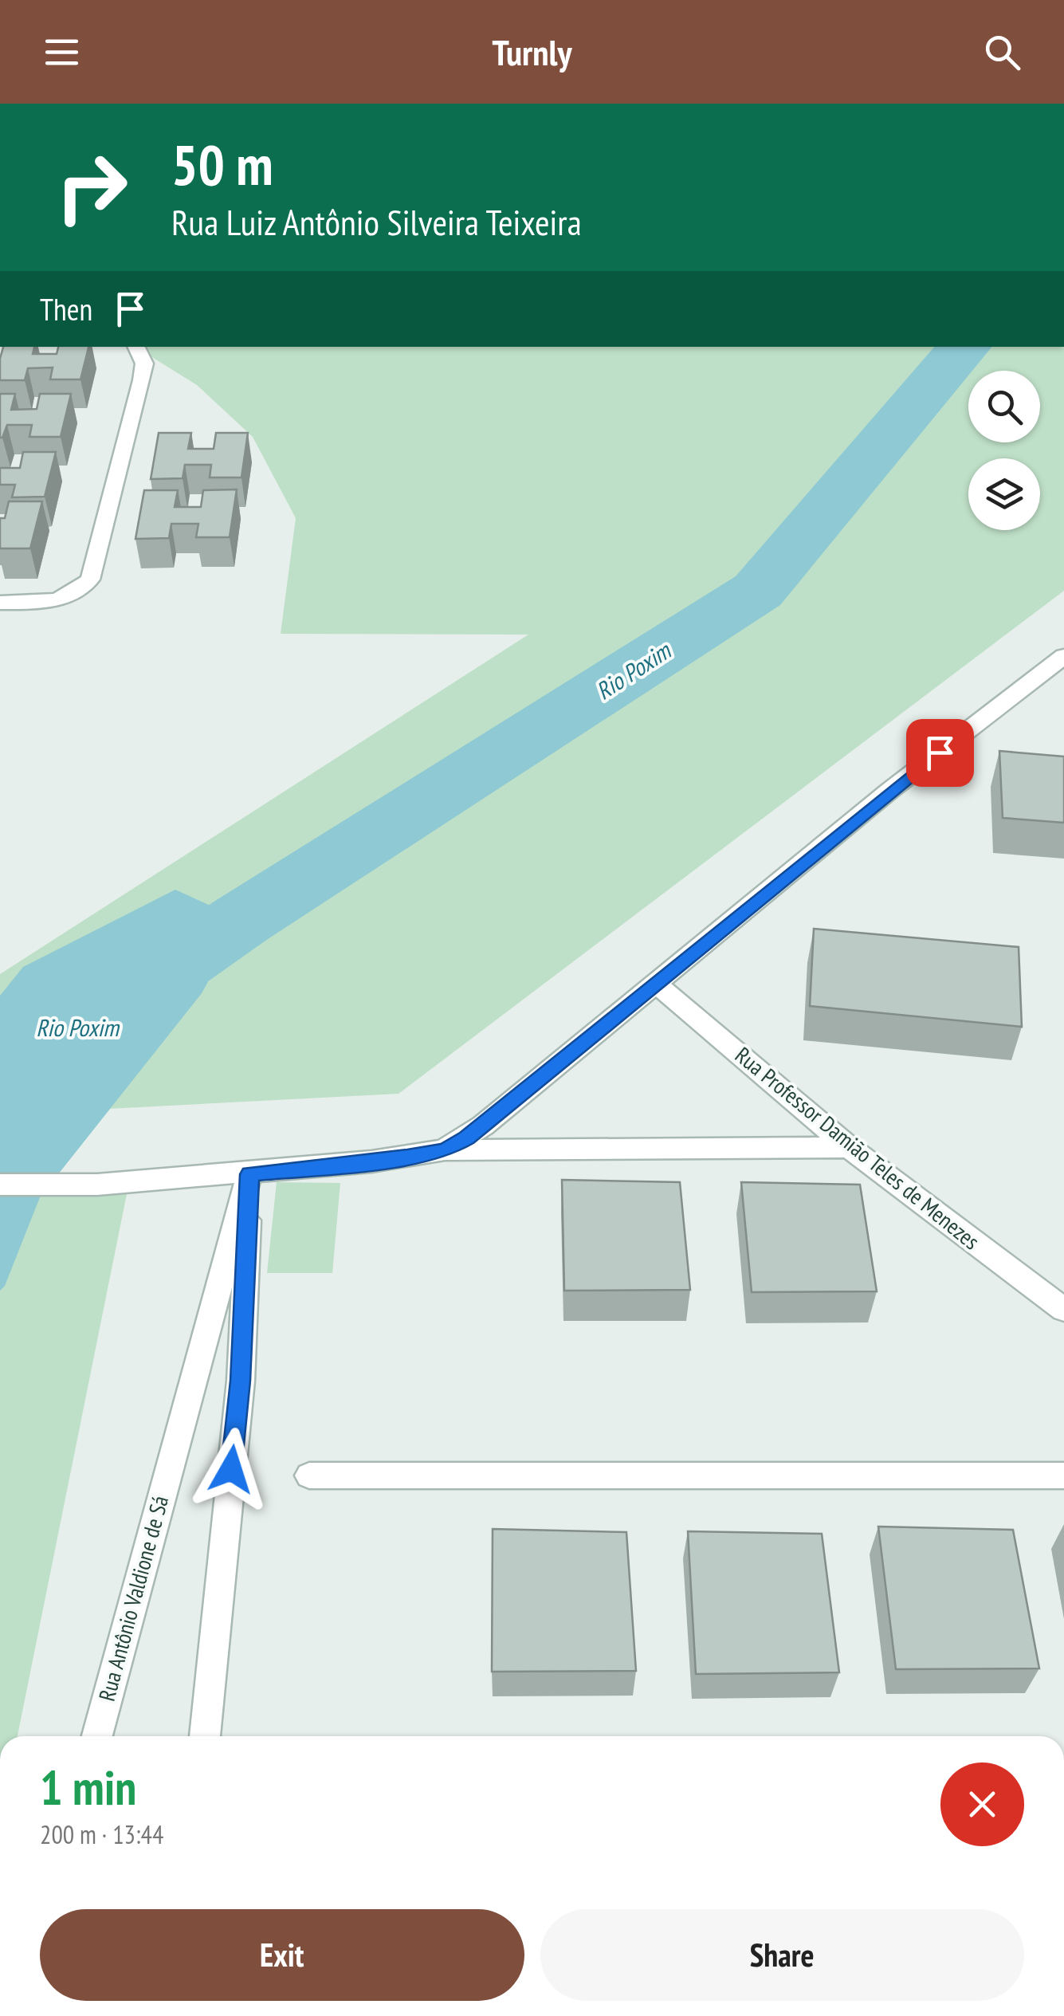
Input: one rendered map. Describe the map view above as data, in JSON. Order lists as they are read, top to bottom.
{
  "streets": {
    "street": ["Rua Professor Damião Teles de Menezes", "Rua Antônio Valdione de Sá"]
  },
  "water": ["Rio Poxim"],
  "page": {
    "header": "Turnly",
    "turn": ["50 m", "Rua Luiz Antônio Silveira Teixeira"],
    "then": "Then",
    "heading": ["1 min", "200 m · 13:44"],
    "buttons": ["Exit", "Share"]
  }
}
